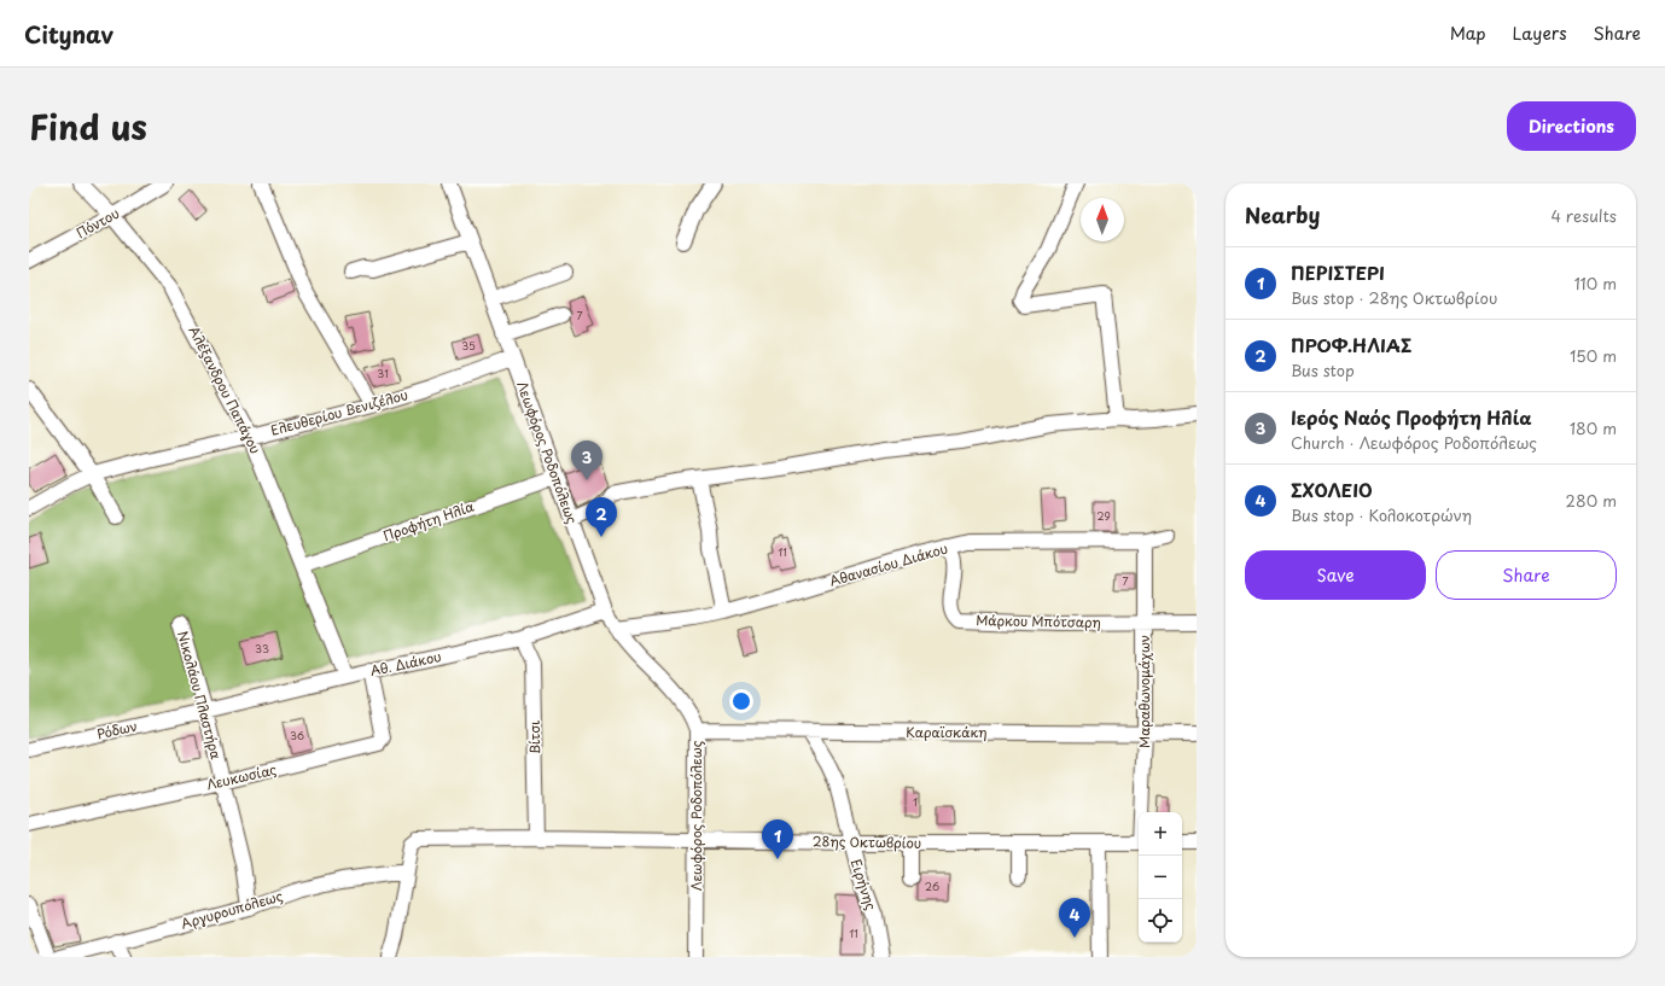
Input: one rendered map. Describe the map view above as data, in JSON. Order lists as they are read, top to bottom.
{
  "streets": {
    "street": [
      "Πόντου",
      "Αλέξανδρου Παπάγου",
      "Ελευθερίου Βενιζέλου",
      "Λεωφόρος Ροδοπόλεως",
      "Προφήτη Ηλία",
      "Αθανασίου Διάκου",
      "Μάρκου Μπότσαρη",
      "Αθ. Διάκου",
      "Μαραθωνομάχων",
      "Νικολάου Πλαστήρα",
      "Ρόδων",
      "Καραϊσκάκη",
      "Βίτσι",
      "Λευκωσίας",
      "28ης Οκτωβρίου",
      "Ειρήνης",
      "Αργυρουπόλεως"
    ]
  },
  "crossings": [
    ["Πόντου", "Αλέξανδρου Παπάγου"],
    ["Αλέξανδρου Παπάγου", "Ελευθερίου Βενιζέλου"],
    ["Αλέξανδρου Παπάγου", "Προφήτη Ηλία"],
    ["Αλέξανδρου Παπάγου", "Αθ. Διάκου"],
    ["Ελευθερίου Βενιζέλου", "Λεωφόρος Ροδοπόλεως"],
    ["Λεωφόρος Ροδοπόλεως", "Προφήτη Ηλία"],
    ["Λεωφόρος Ροδοπόλεως", "Αθανασίου Διάκου"],
    ["Λεωφόρος Ροδοπόλεως", "Αθ. Διάκου"],
    ["Λεωφόρος Ροδοπόλεως", "Καραϊσκάκη"],
    ["Λεωφόρος Ροδοπόλεως", "28ης Οκτωβρίου"],
    ["Αθανασίου Διάκου", "Μάρκου Μπότσαρη"],
    ["Αθανασίου Διάκου", "Μαραθωνομάχων"],
    ["Μάρκου Μπότσαρη", "Μαραθωνομάχων"],
    ["Αθ. Διάκου", "Νικολάου Πλαστήρα"],
    ["Αθ. Διάκου", "Ρόδων"],
    ["Αθ. Διάκου", "Βίτσι"],
    ["Αθ. Διάκου", "Λευκωσίας"],
    ["Μαραθωνομάχων", "Καραϊσκάκη"],
    ["Νικολάου Πλαστήρα", "Ρόδων"],
    ["Νικολάου Πλαστήρα", "Λευκωσίας"],
    ["Νικολάου Πλαστήρα", "Αργυρουπόλεως"],
    ["Καραϊσκάκη", "Ειρήνης"],
    ["Βίτσι", "28ης Οκτωβρίου"],
    ["28ης Οκτωβρίου", "Ειρήνης"],
    ["28ης Οκτωβρίου", "Αργυρουπόλεως"]
  ],
  "house_numbers": [
    "7",
    "35",
    "31",
    "29",
    "11",
    "7",
    "33",
    "36",
    "1",
    "26",
    "11"
  ],
  "north": "top",
  "page": {
    "header": "Citynav",
    "nav": ["Map", "Layers", "Share"],
    "title": "Find us",
    "buttons": [
      "Directions",
      ["Save", "Share"]
    ],
    "heading": ["Nearby", "4 results"],
    "list": [
      {
        "mark": "1",
        "name": "ΠΕΡΙΣΤΕΡΙ",
        "note": "Bus stop · 28ης Οκτωβρίου",
        "value": "110 m"
      },
      {
        "mark": "2",
        "name": "ΠΡΟΦ.ΗΛΙΑΣ",
        "note": "Bus stop",
        "value": "150 m"
      },
      {
        "mark": "3",
        "name": "Ιερός Ναός Προφήτη Ηλία",
        "note": "Church · Λεωφόρος Ροδοπόλεως",
        "value": "180 m"
      },
      {
        "mark": "4",
        "name": "ΣΧΟΛΕΙΟ",
        "note": "Bus stop · Κολοκοτρώνη",
        "value": "280 m"
      }
    ],
    "pins": [
      "3",
      "2",
      "1",
      "4"
    ],
    "map_buttons": ["+", "−"]
  }
}
